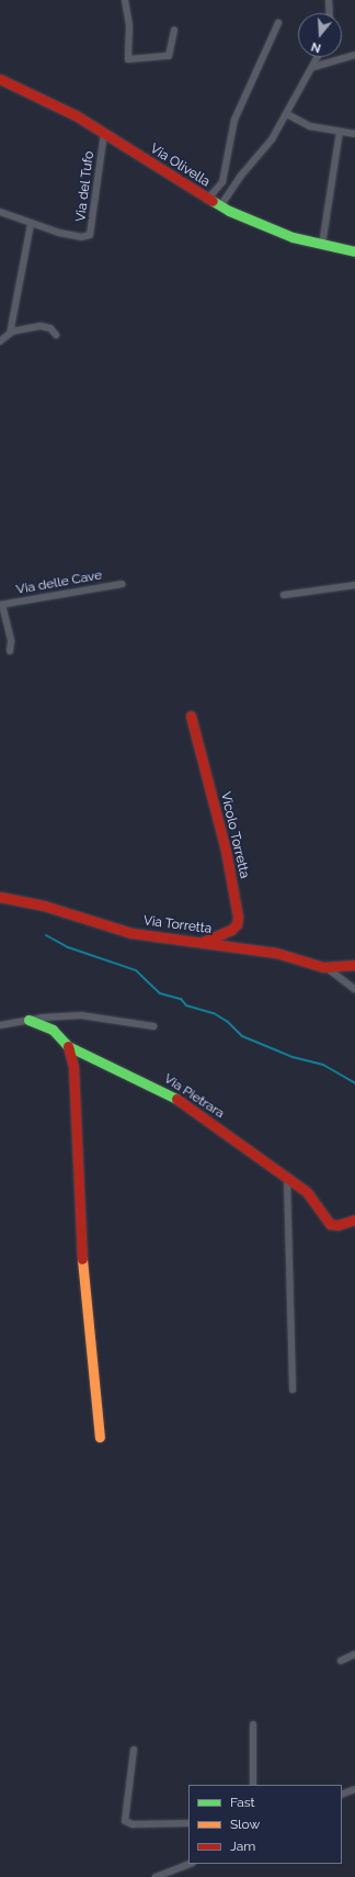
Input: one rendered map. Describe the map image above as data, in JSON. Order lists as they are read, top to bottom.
{
  "streets": {
    "street": [
      "Via Olivella",
      "Via del Tufo",
      "Via delle Cave",
      "Vicolo Torretta",
      "Via Torretta",
      "Via Pietrara"
    ]
  },
  "crossings": [
    ["Via Olivella", "Via del Tufo"],
    ["Vicolo Torretta", "Via Torretta"]
  ],
  "legend": ["Fast", "Slow", "Jam"],
  "north": "bottom"
}
